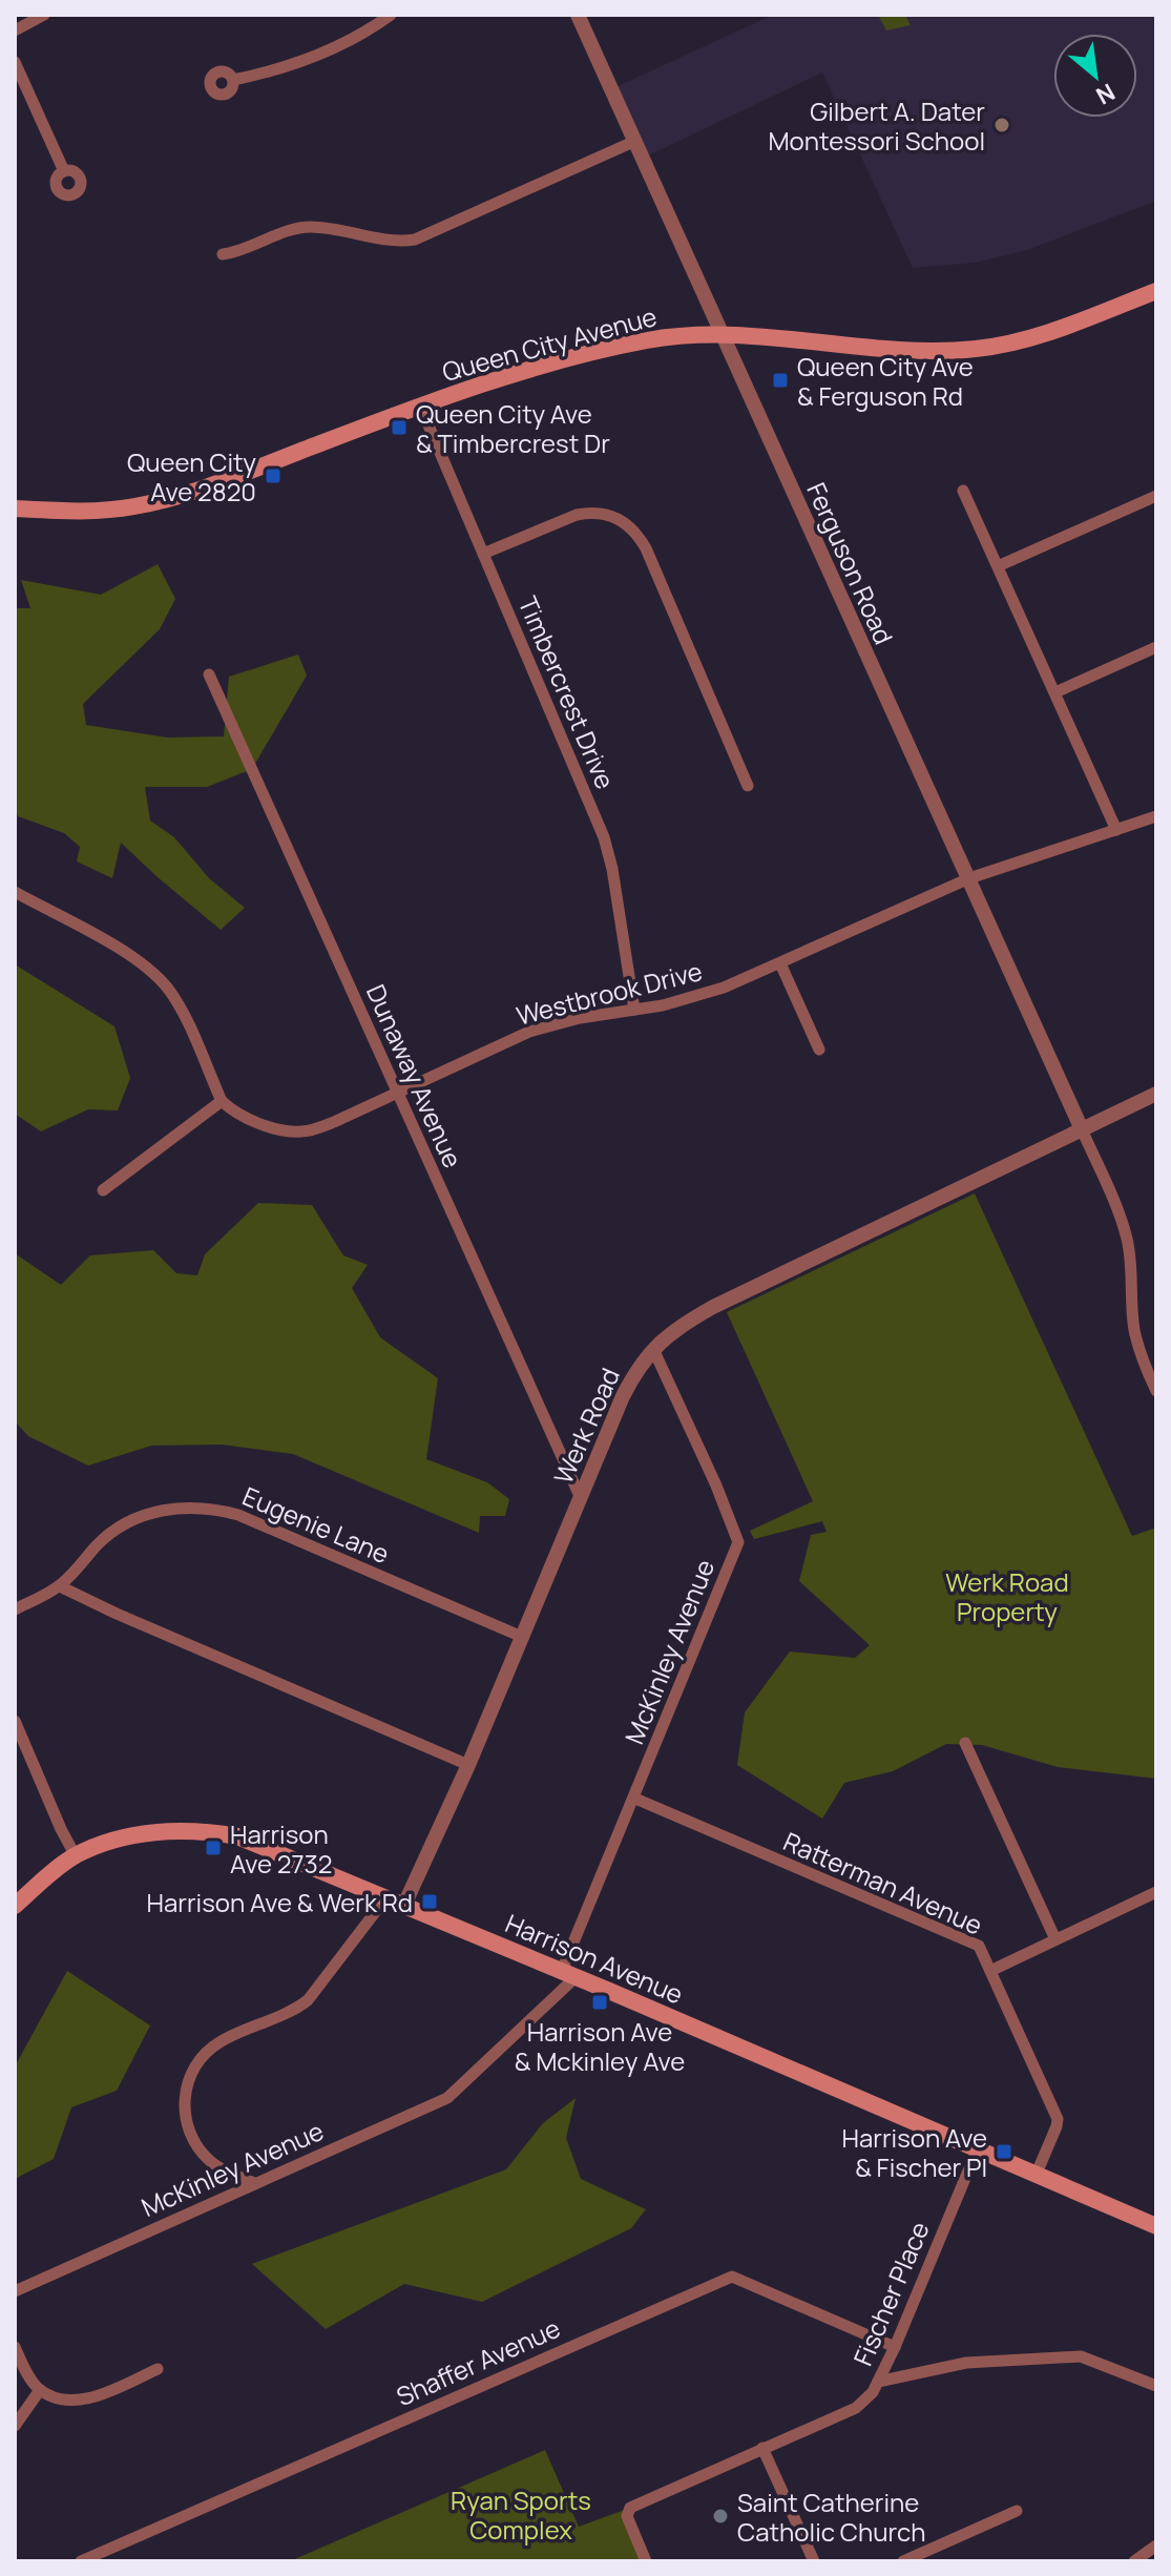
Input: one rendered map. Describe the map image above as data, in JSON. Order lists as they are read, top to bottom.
{
  "streets": {
    "main road": ["Queen City Avenue", "Harrison Avenue"],
    "street": [
      "Ferguson Road",
      "Timbercrest Drive",
      "Westbrook Drive",
      "Dunaway Avenue",
      "Werk Road",
      "Eugenie Lane",
      "McKinley Avenue",
      "Ratterman Avenue",
      "Fischer Place",
      "Shaffer Avenue"
    ]
  },
  "crossings": [
    ["Queen City Avenue", "Ferguson Road"],
    ["Queen City Avenue", "Timbercrest Drive"],
    ["Ferguson Road", "Westbrook Drive"],
    ["Ferguson Road", "Werk Road"],
    ["Timbercrest Drive", "Westbrook Drive"],
    ["Westbrook Drive", "Dunaway Avenue"],
    ["Dunaway Avenue", "Werk Road"],
    ["Werk Road", "Eugenie Lane"],
    ["Werk Road", "McKinley Avenue"],
    ["Werk Road", "Harrison Avenue"],
    ["McKinley Avenue", "Ratterman Avenue"],
    ["McKinley Avenue", "Harrison Avenue"],
    ["Ratterman Avenue", "Harrison Avenue"],
    ["Harrison Avenue", "Fischer Place"],
    ["Fischer Place", "Shaffer Avenue"]
  ],
  "parks": ["Werk Road Property", "Ryan Sports Complex"],
  "places": {
    "other": ["Gilbert A. Dater Montessori School", "Saint Catherine Catholic Church"],
    "transit": [
      "Queen City Ave & Ferguson Rd",
      "Queen City Ave & Timbercrest Dr",
      "Queen City Ave 2820",
      "Harrison Ave 2732",
      "Harrison Ave & Werk Rd",
      "Harrison Ave & Mckinley Ave",
      "Harrison Ave & Fischer Pl"
    ]
  },
  "north": "bottom right"
}
